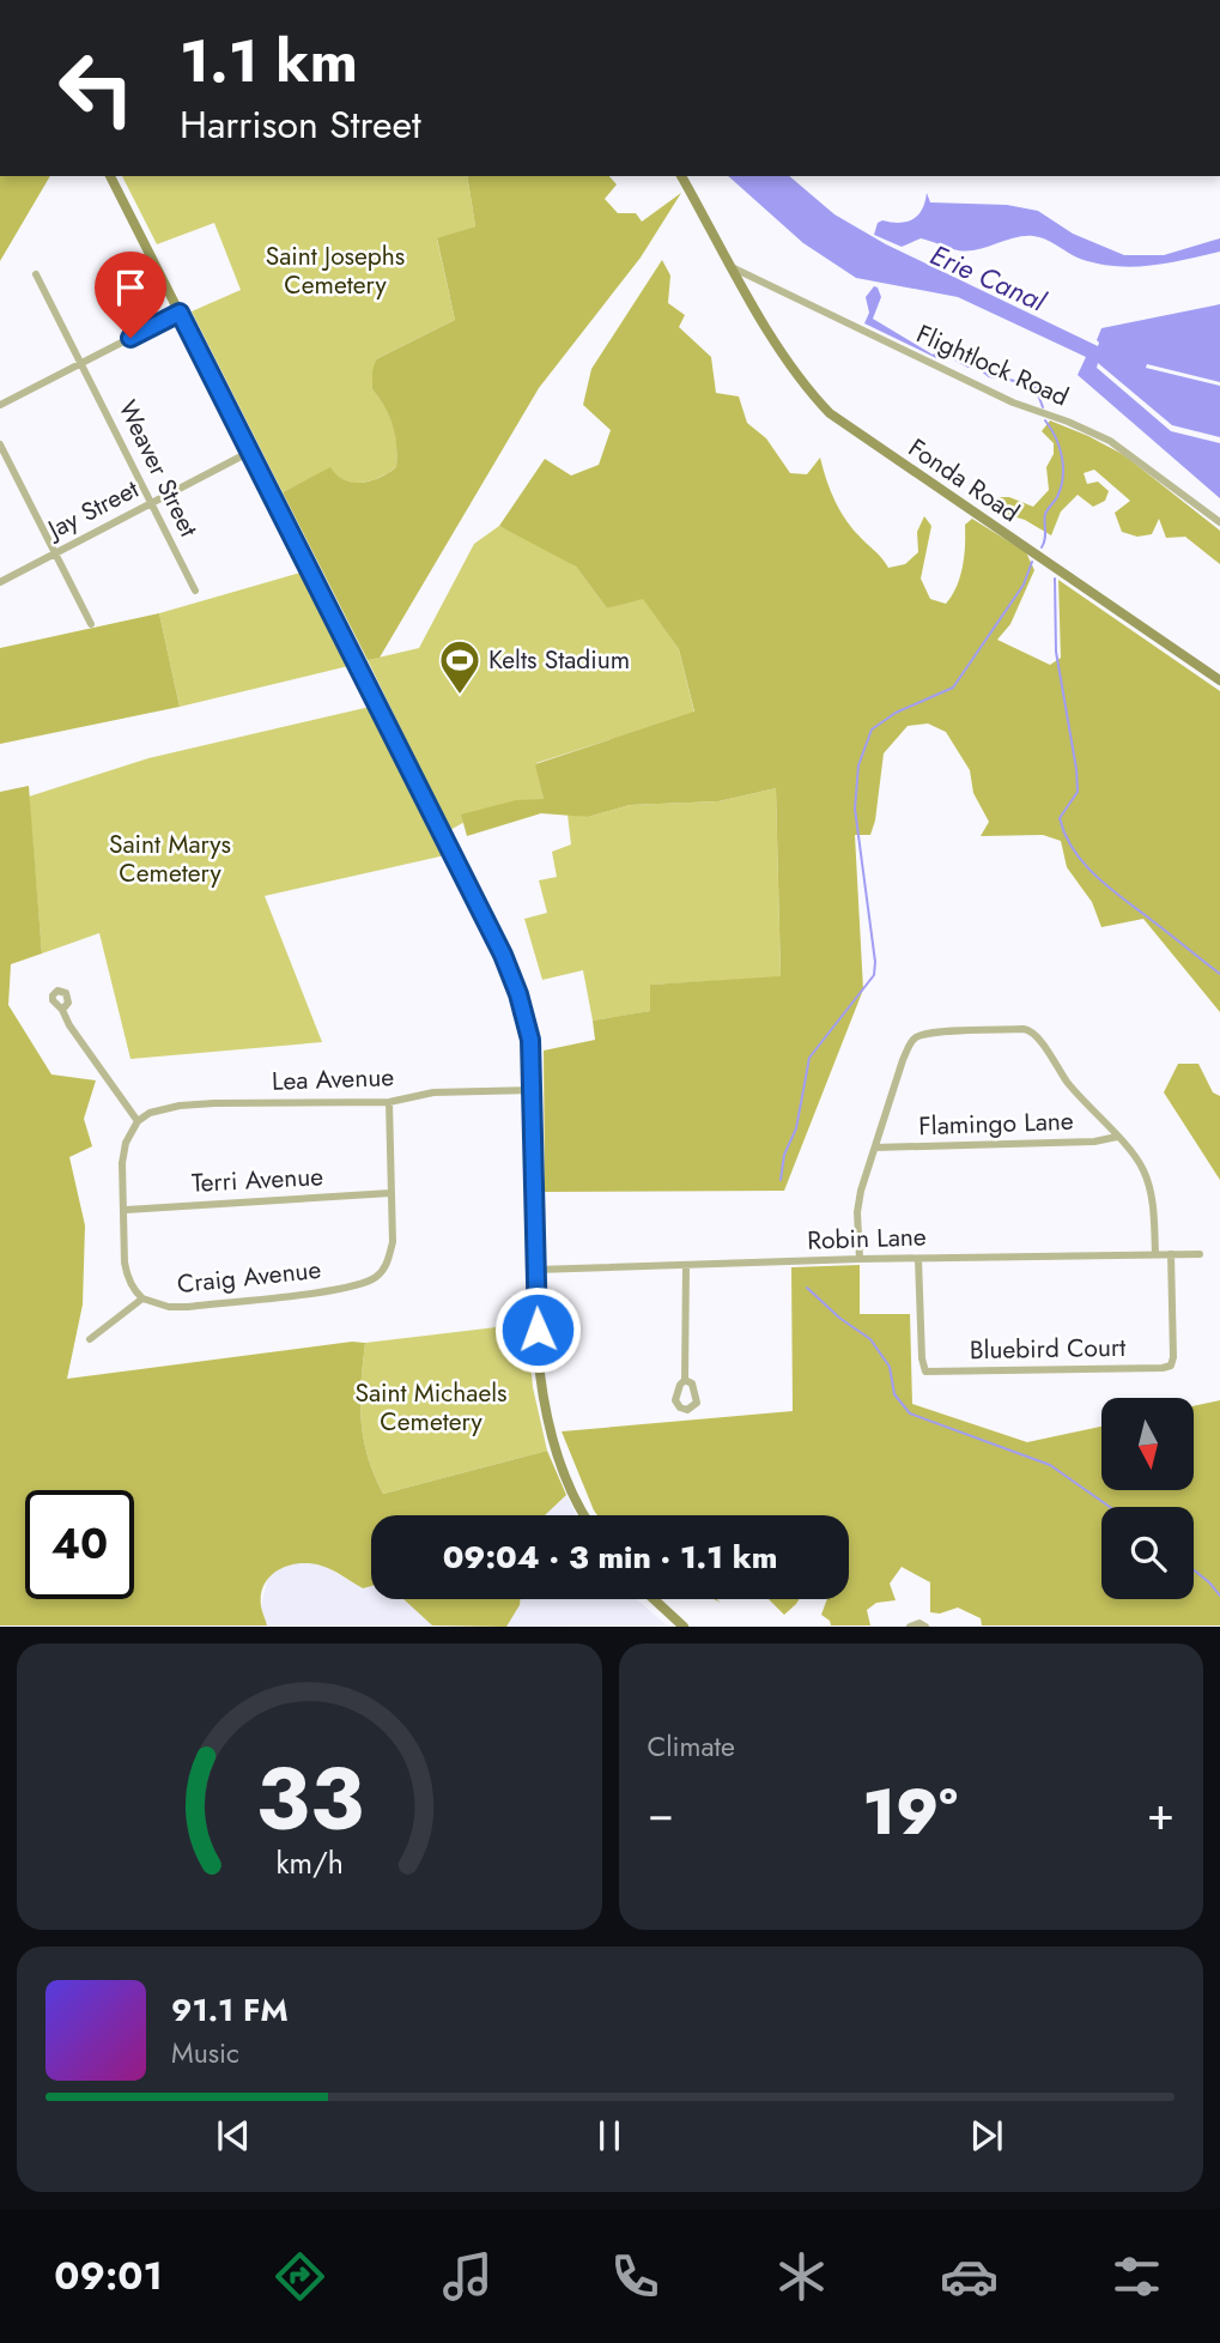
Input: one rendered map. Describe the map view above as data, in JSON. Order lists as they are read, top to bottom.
{
  "streets": {
    "street": [
      "Flightlock Road",
      "Weaver Street",
      "Fonda Road",
      "Jay Street",
      "Lea Avenue",
      "Flamingo Lane",
      "Terri Avenue",
      "Robin Lane",
      "Craig Avenue",
      "Bluebird Court"
    ]
  },
  "crossings": [
    ["Flightlock Road", "Fonda Road"],
    ["Weaver Street", "Jay Street"],
    ["Terri Avenue", "Craig Avenue"],
    ["Robin Lane", "Bluebird Court"]
  ],
  "water": ["Erie Canal"],
  "parks": ["Saint Josephs Cemetery", "Saint Marys Cemetery", "Saint Michaels Cemetery"],
  "places": {
    "sports": ["Kelts Stadium"]
  },
  "north": "bottom",
  "page": {
    "turn": ["1.1 km", "Harrison Street"],
    "limit": "40",
    "trip": "09:04 · 3 min · 1.1 km",
    "tile": "Climate",
    "heat": ["−", "19°", "+"],
    "song": ["91.1 FM", "Music"],
    "tabs": "09:01",
    "gauge": ["33", "km/h"]
  }
}
